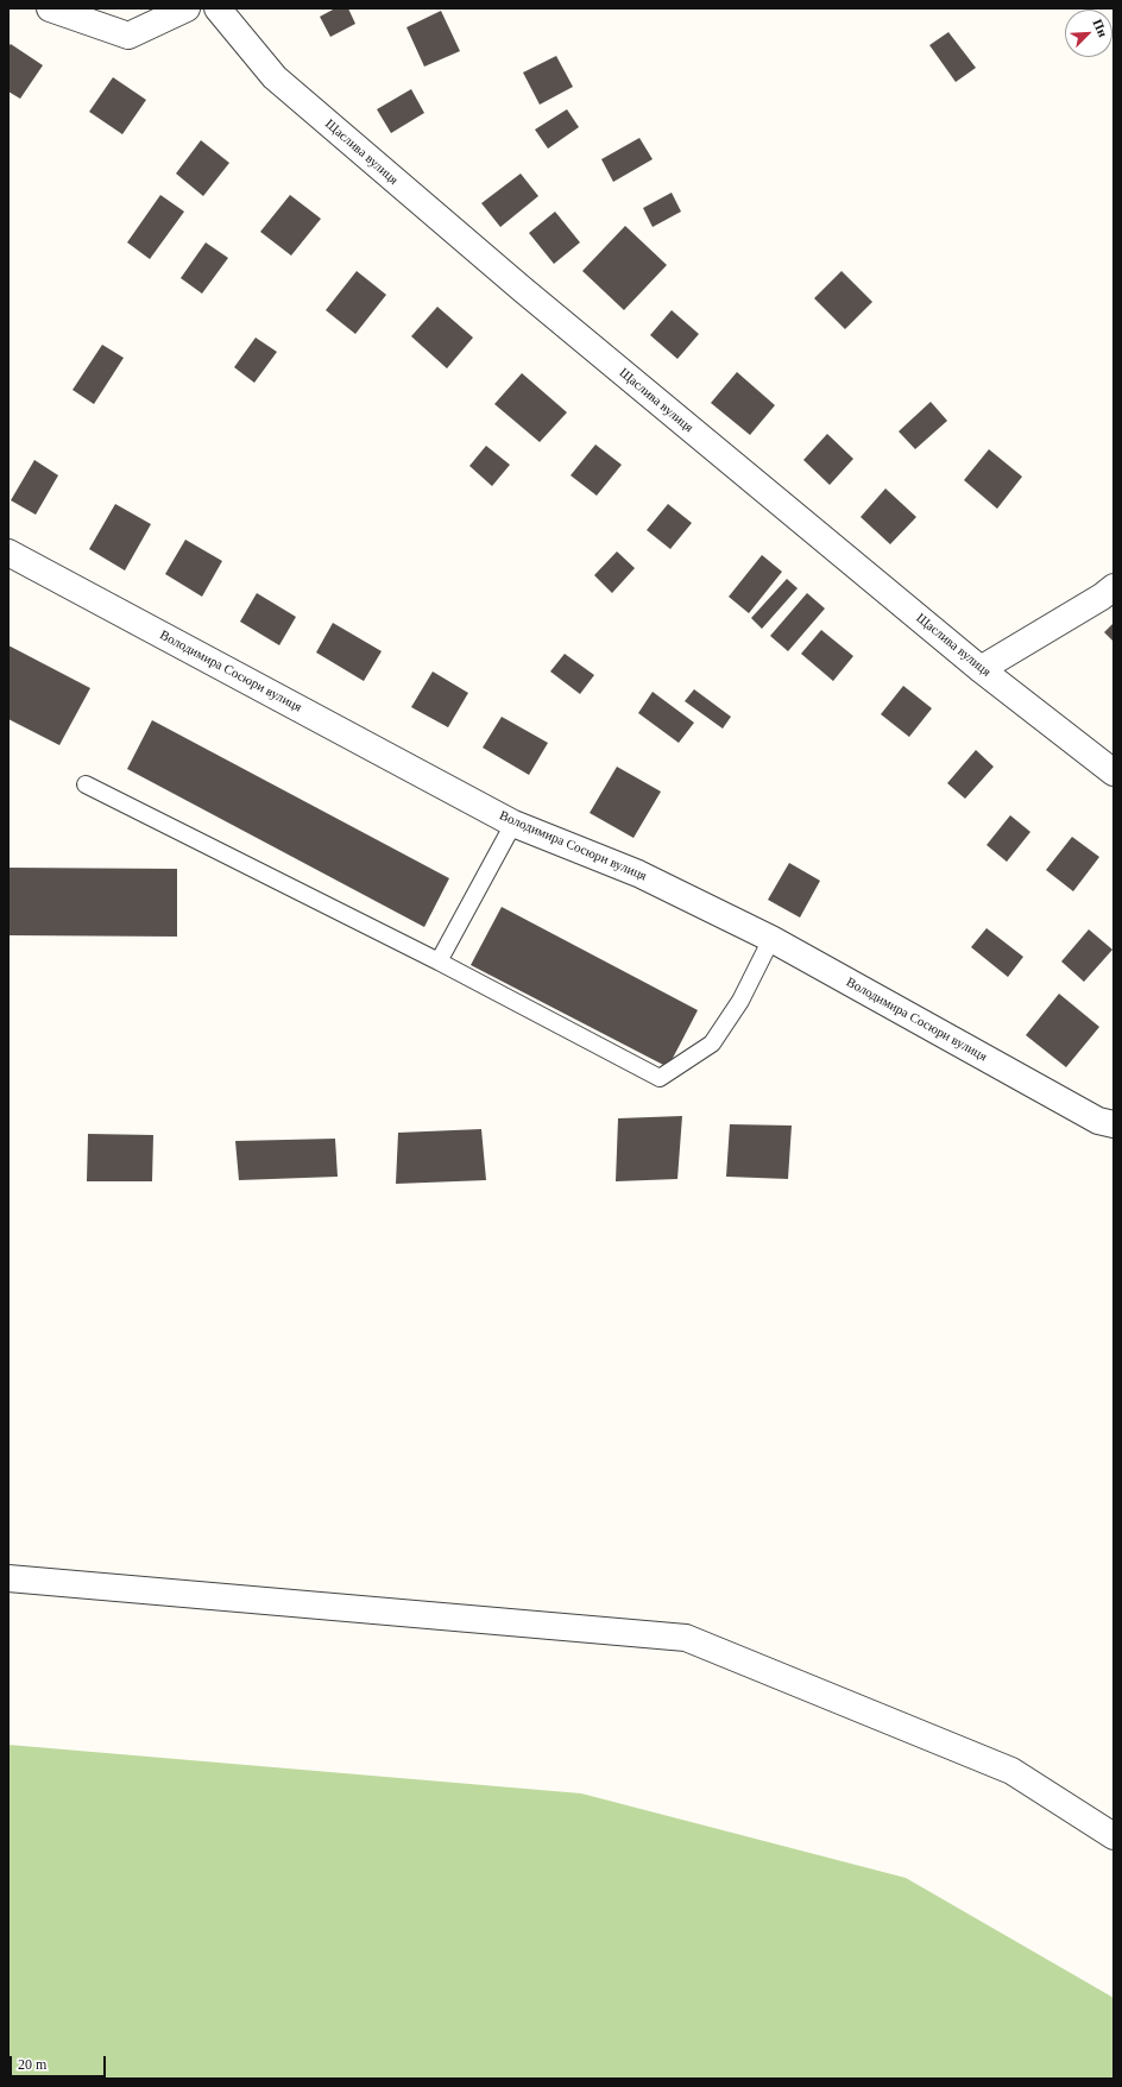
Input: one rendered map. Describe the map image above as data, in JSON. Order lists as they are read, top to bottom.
{
  "streets": {
    "street": ["Щаслива вулиця", "Володимира Сосюри вулиця"]
  },
  "scale_bar": "20 m",
  "north": "top right"
}
